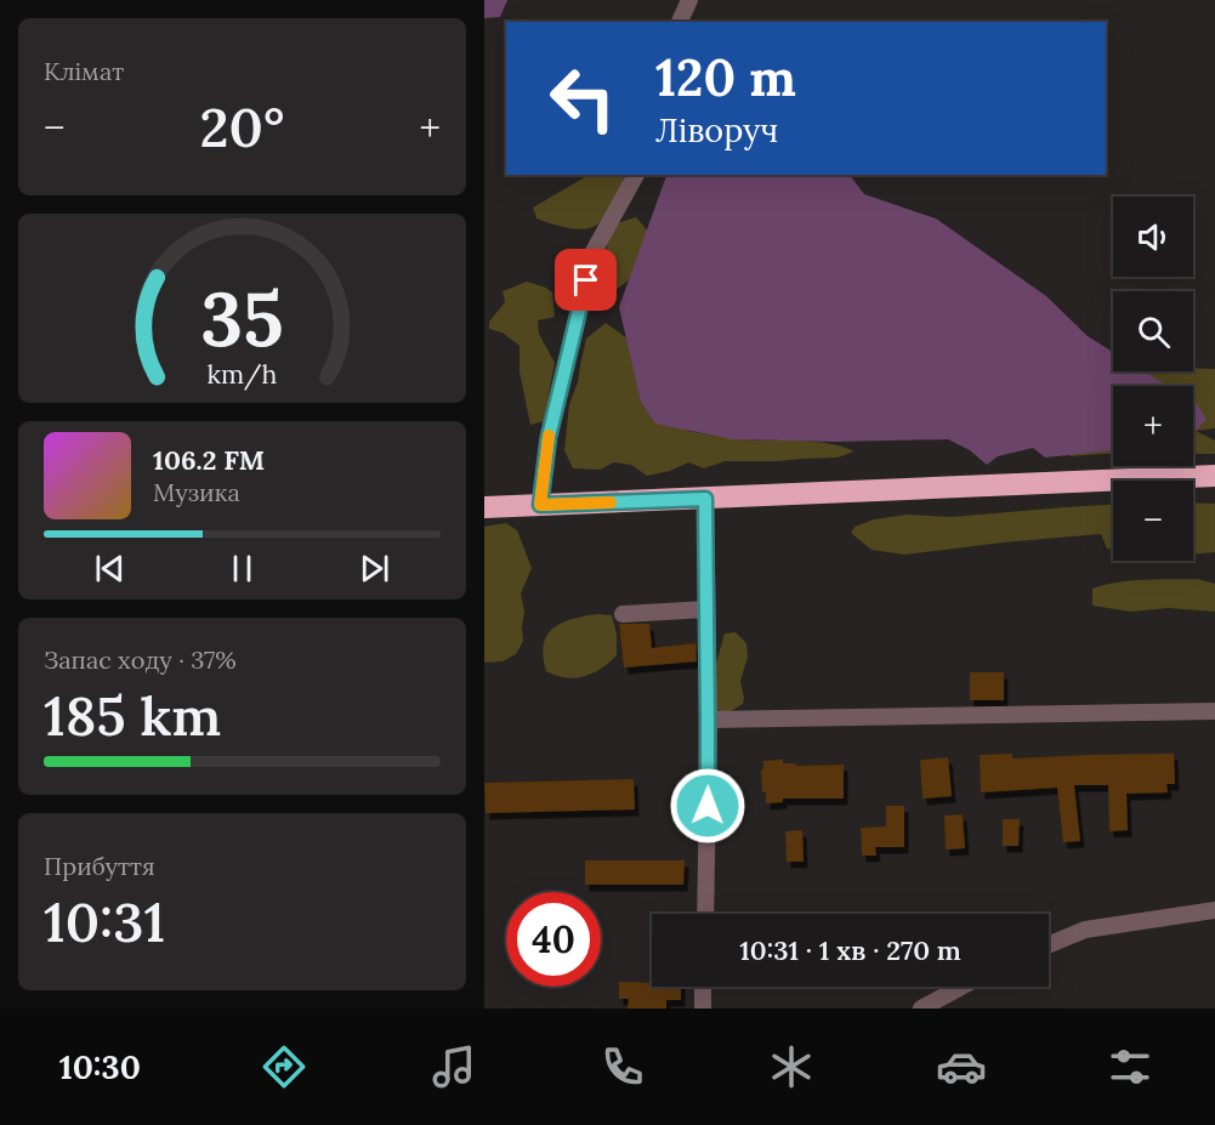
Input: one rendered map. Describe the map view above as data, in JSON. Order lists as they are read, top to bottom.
{
  "page": {
    "tile": [
      "Клімат",
      ["Запас ходу · 37%", "185 km"],
      ["Прибуття", "10:31"]
    ],
    "turn": ["120 m", "Ліворуч"],
    "heat": ["−", "20°", "+"],
    "map_buttons": ["+", "−"],
    "song": ["106.2 FM", "Музика"],
    "limit": "40",
    "trip": "10:31 · 1 хв · 270 m",
    "tabs": "10:30",
    "gauge": ["35", "km/h"]
  }
}
